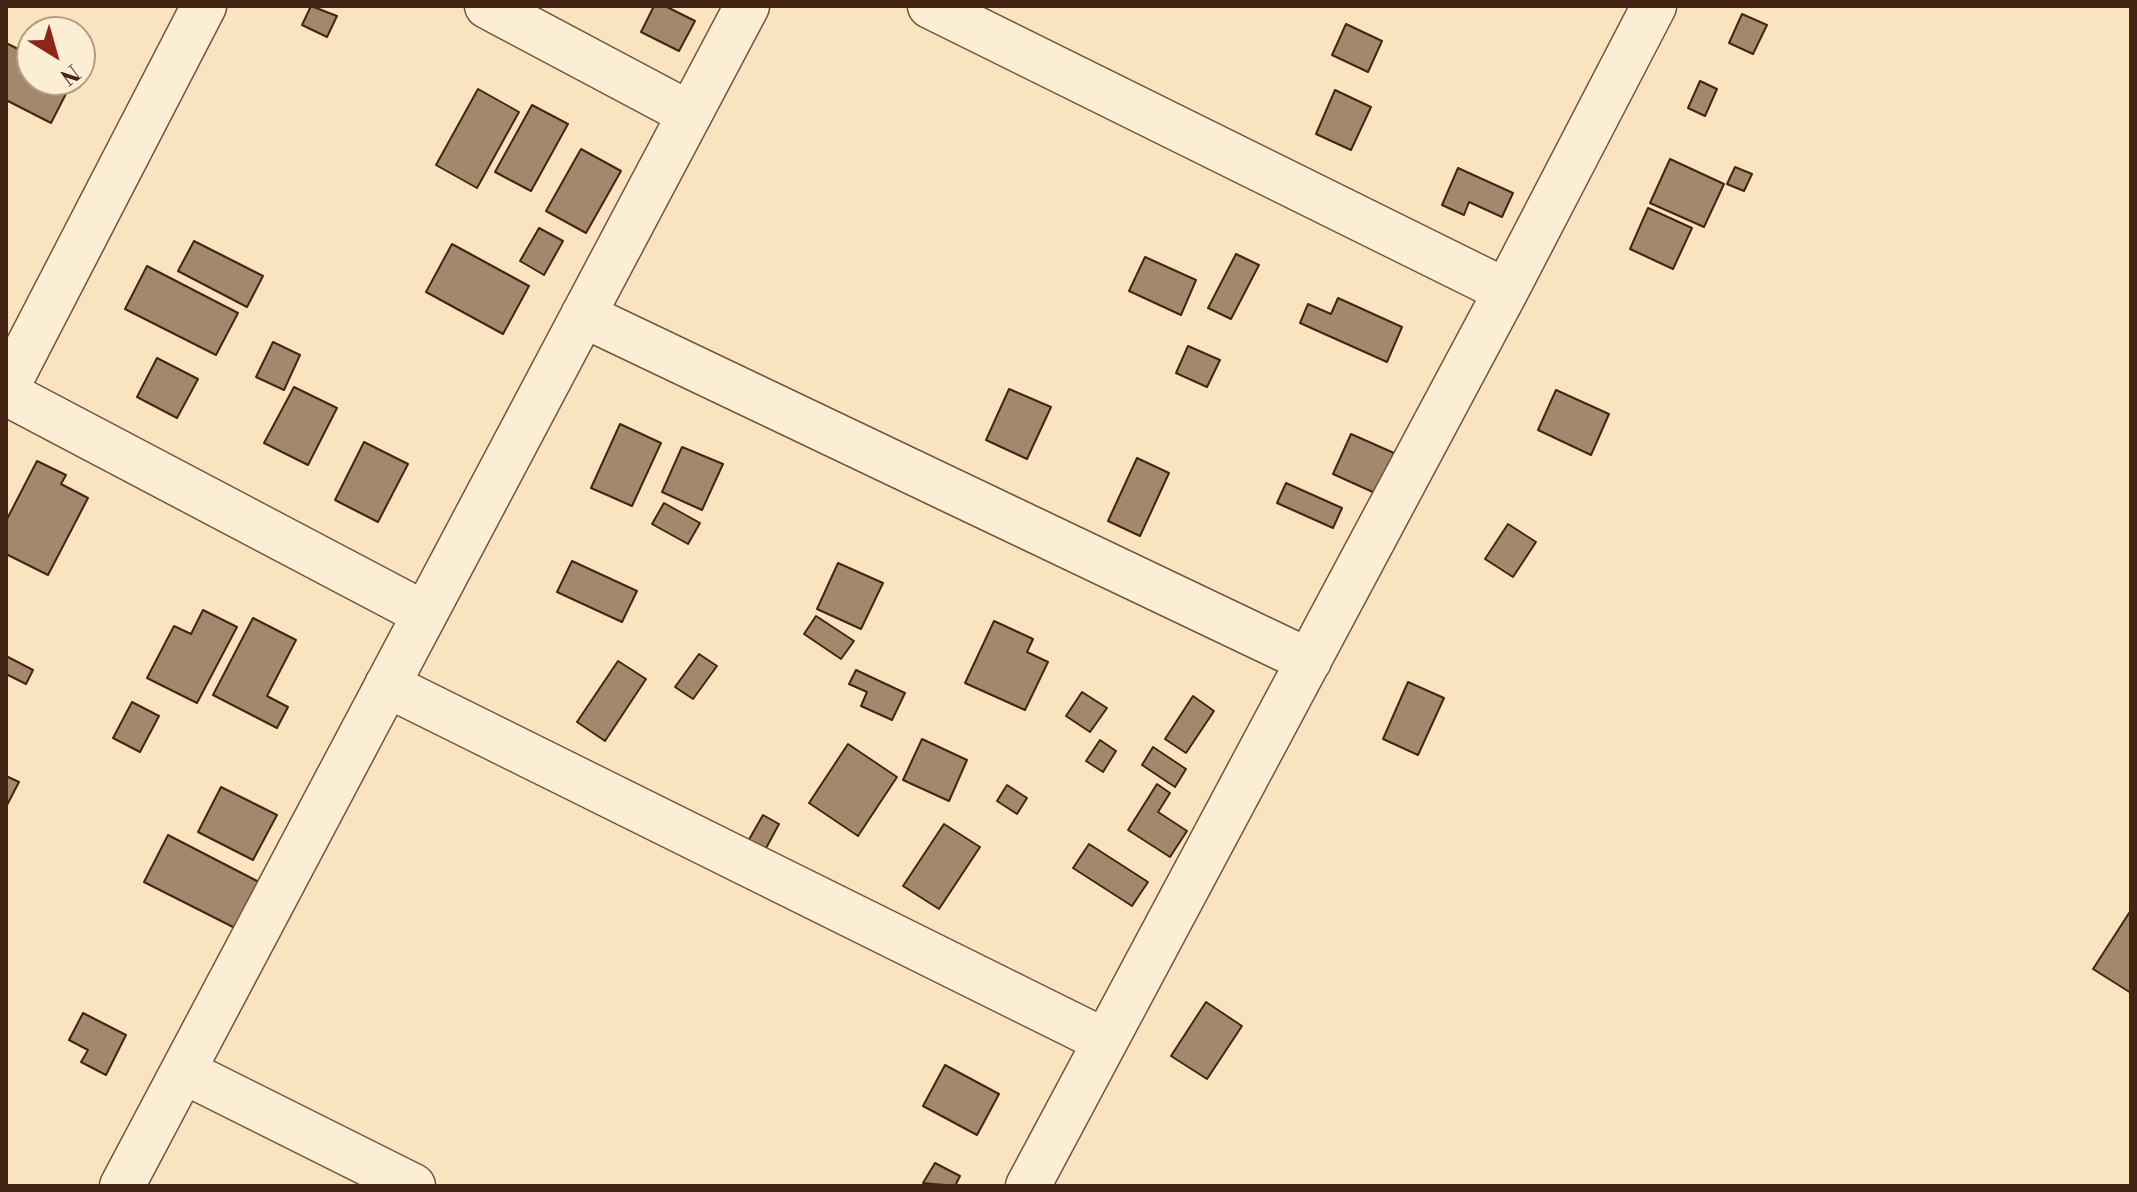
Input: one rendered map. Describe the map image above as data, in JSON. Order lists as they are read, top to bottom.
{
  "north": "bottom right"
}
